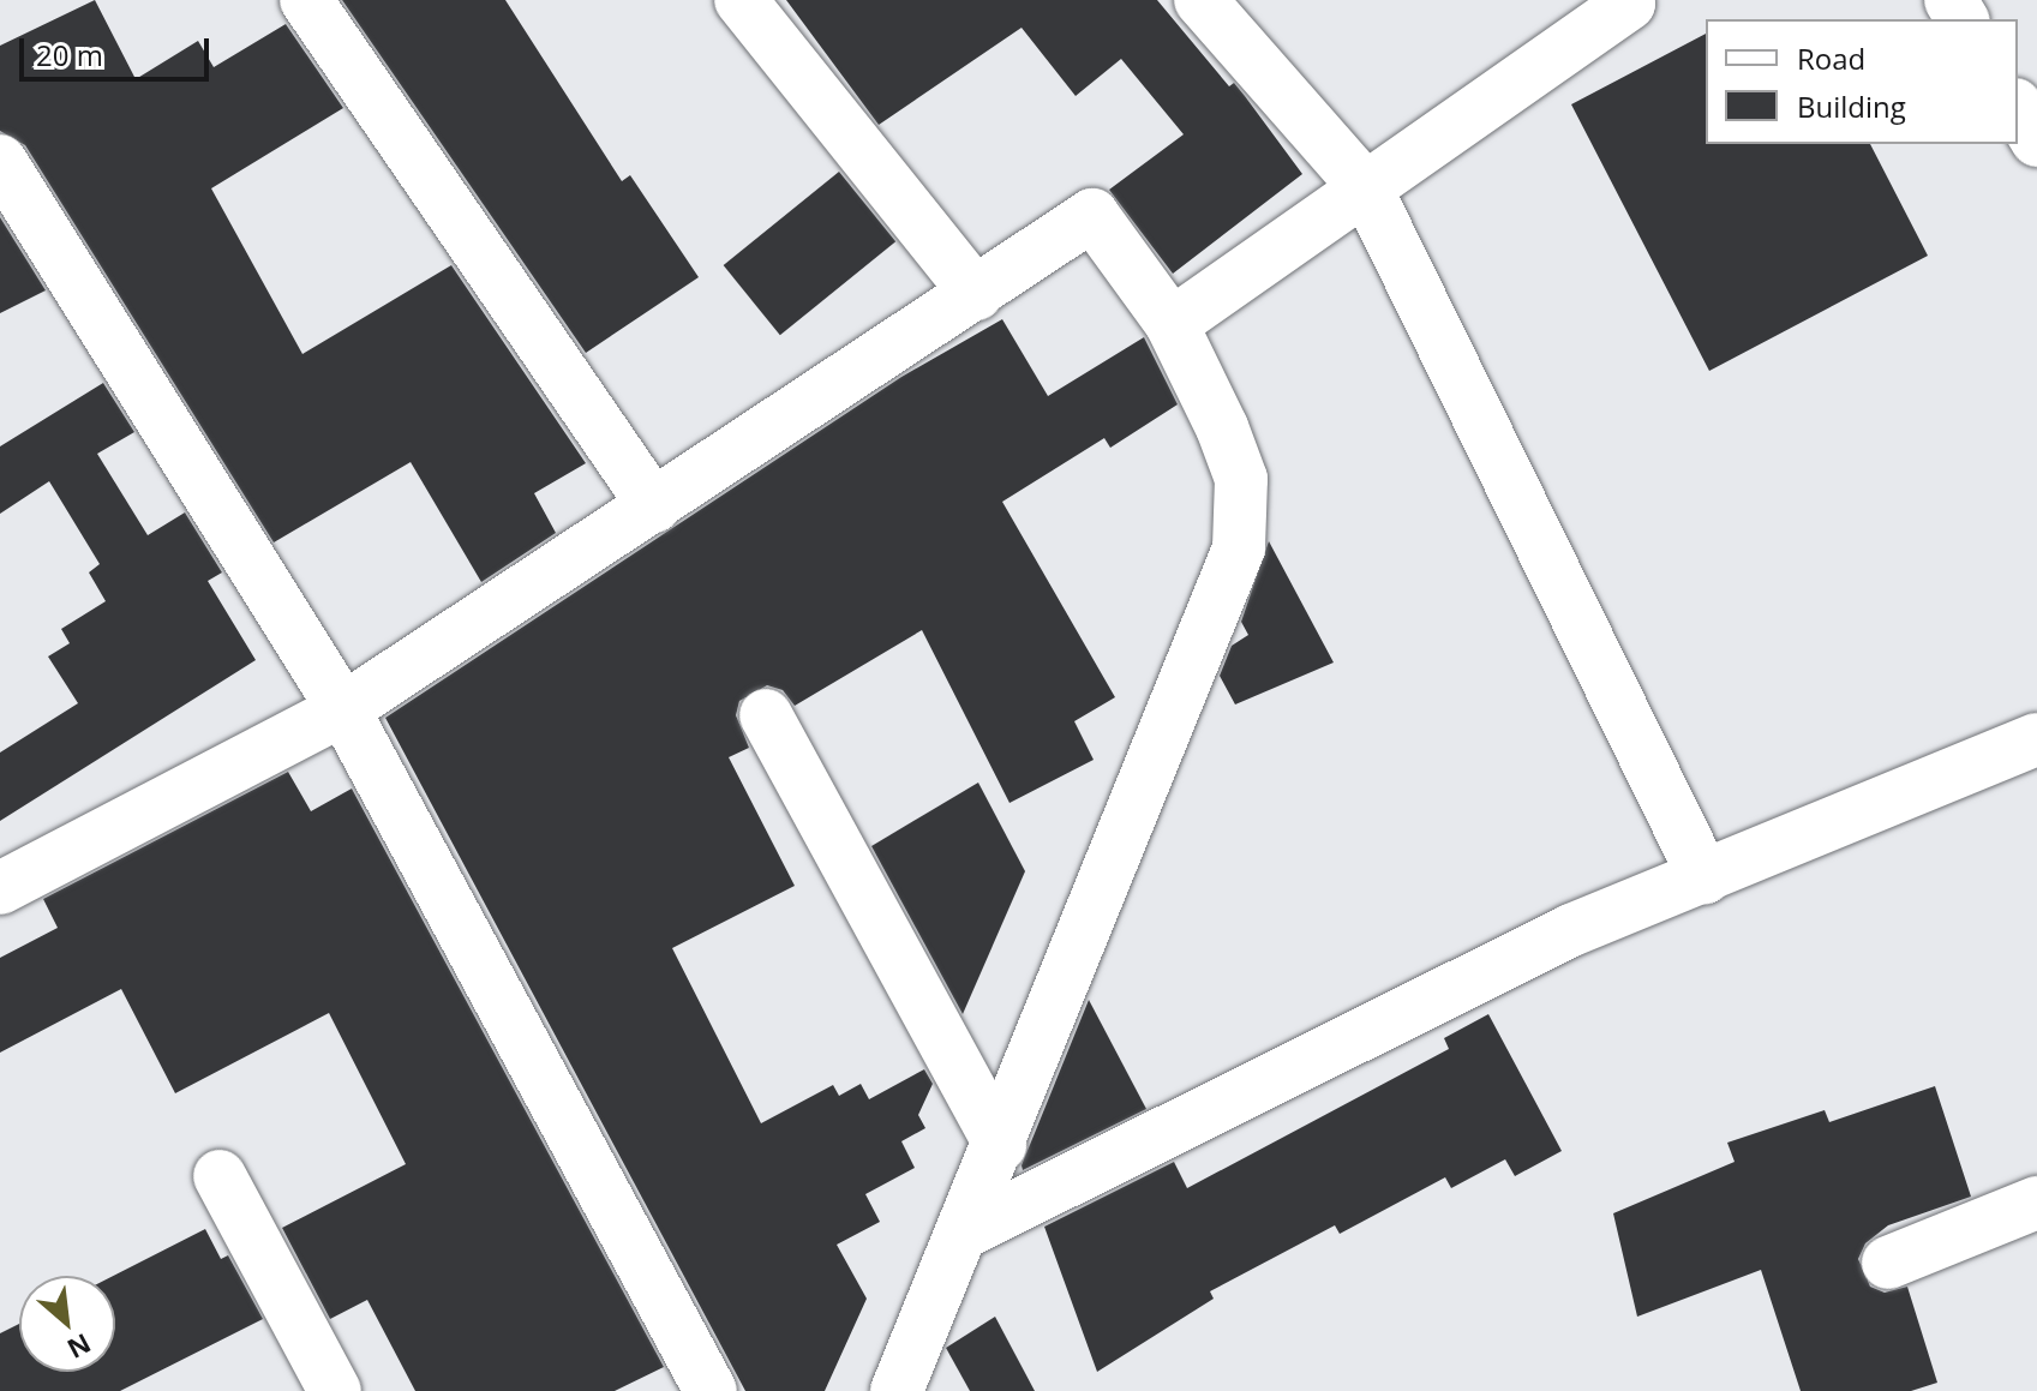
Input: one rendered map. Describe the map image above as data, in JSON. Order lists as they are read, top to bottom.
{
  "legend": ["Road", "Building"],
  "scale_bar": "20 m",
  "north": "bottom right"
}
